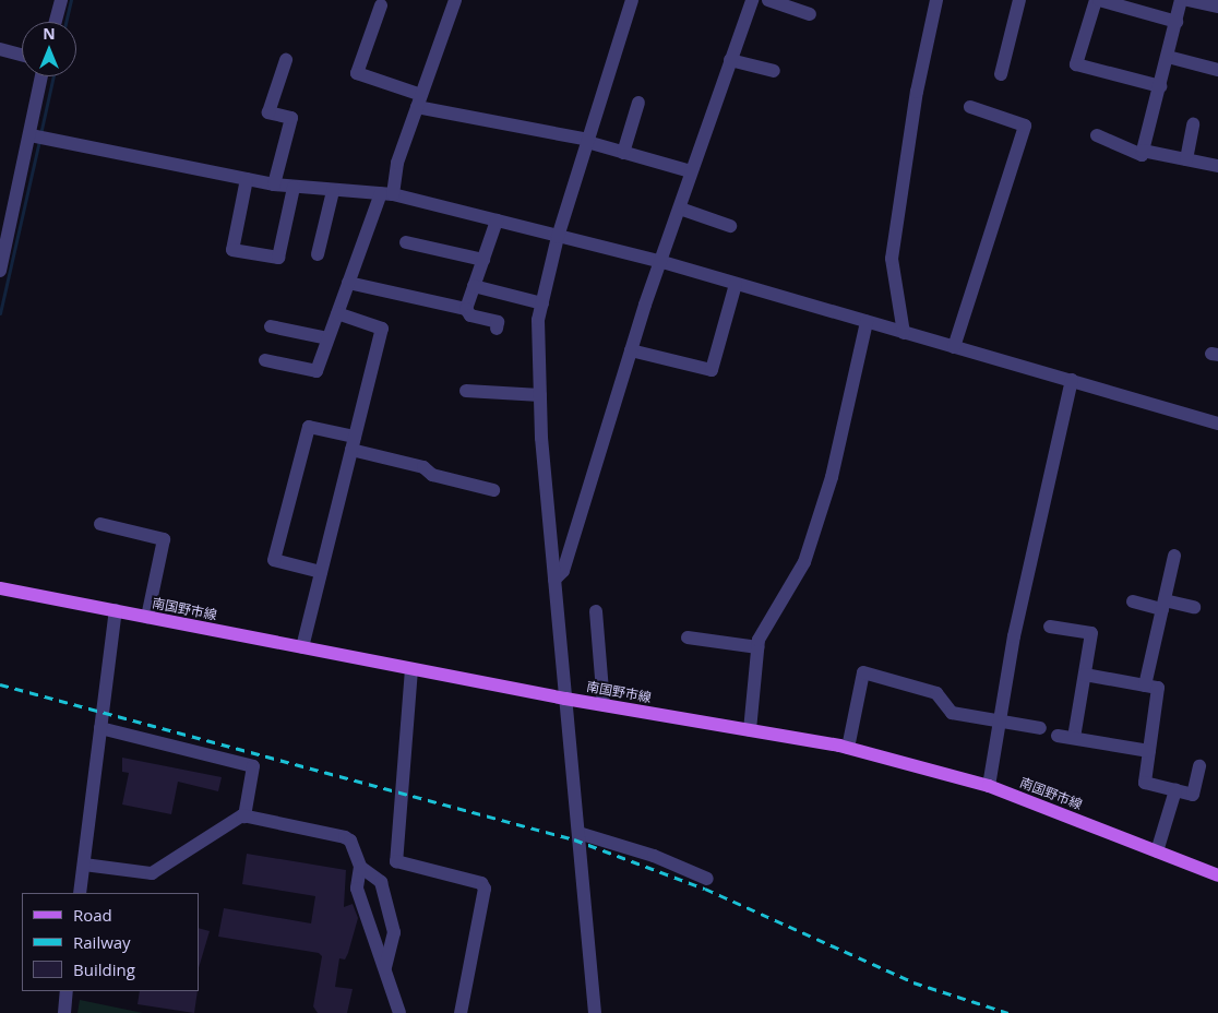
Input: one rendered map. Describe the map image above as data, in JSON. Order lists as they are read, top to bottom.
{
  "streets": {
    "main road": ["南国野市線"]
  },
  "legend": ["Road", "Railway", "Building"],
  "north": "top"
}
